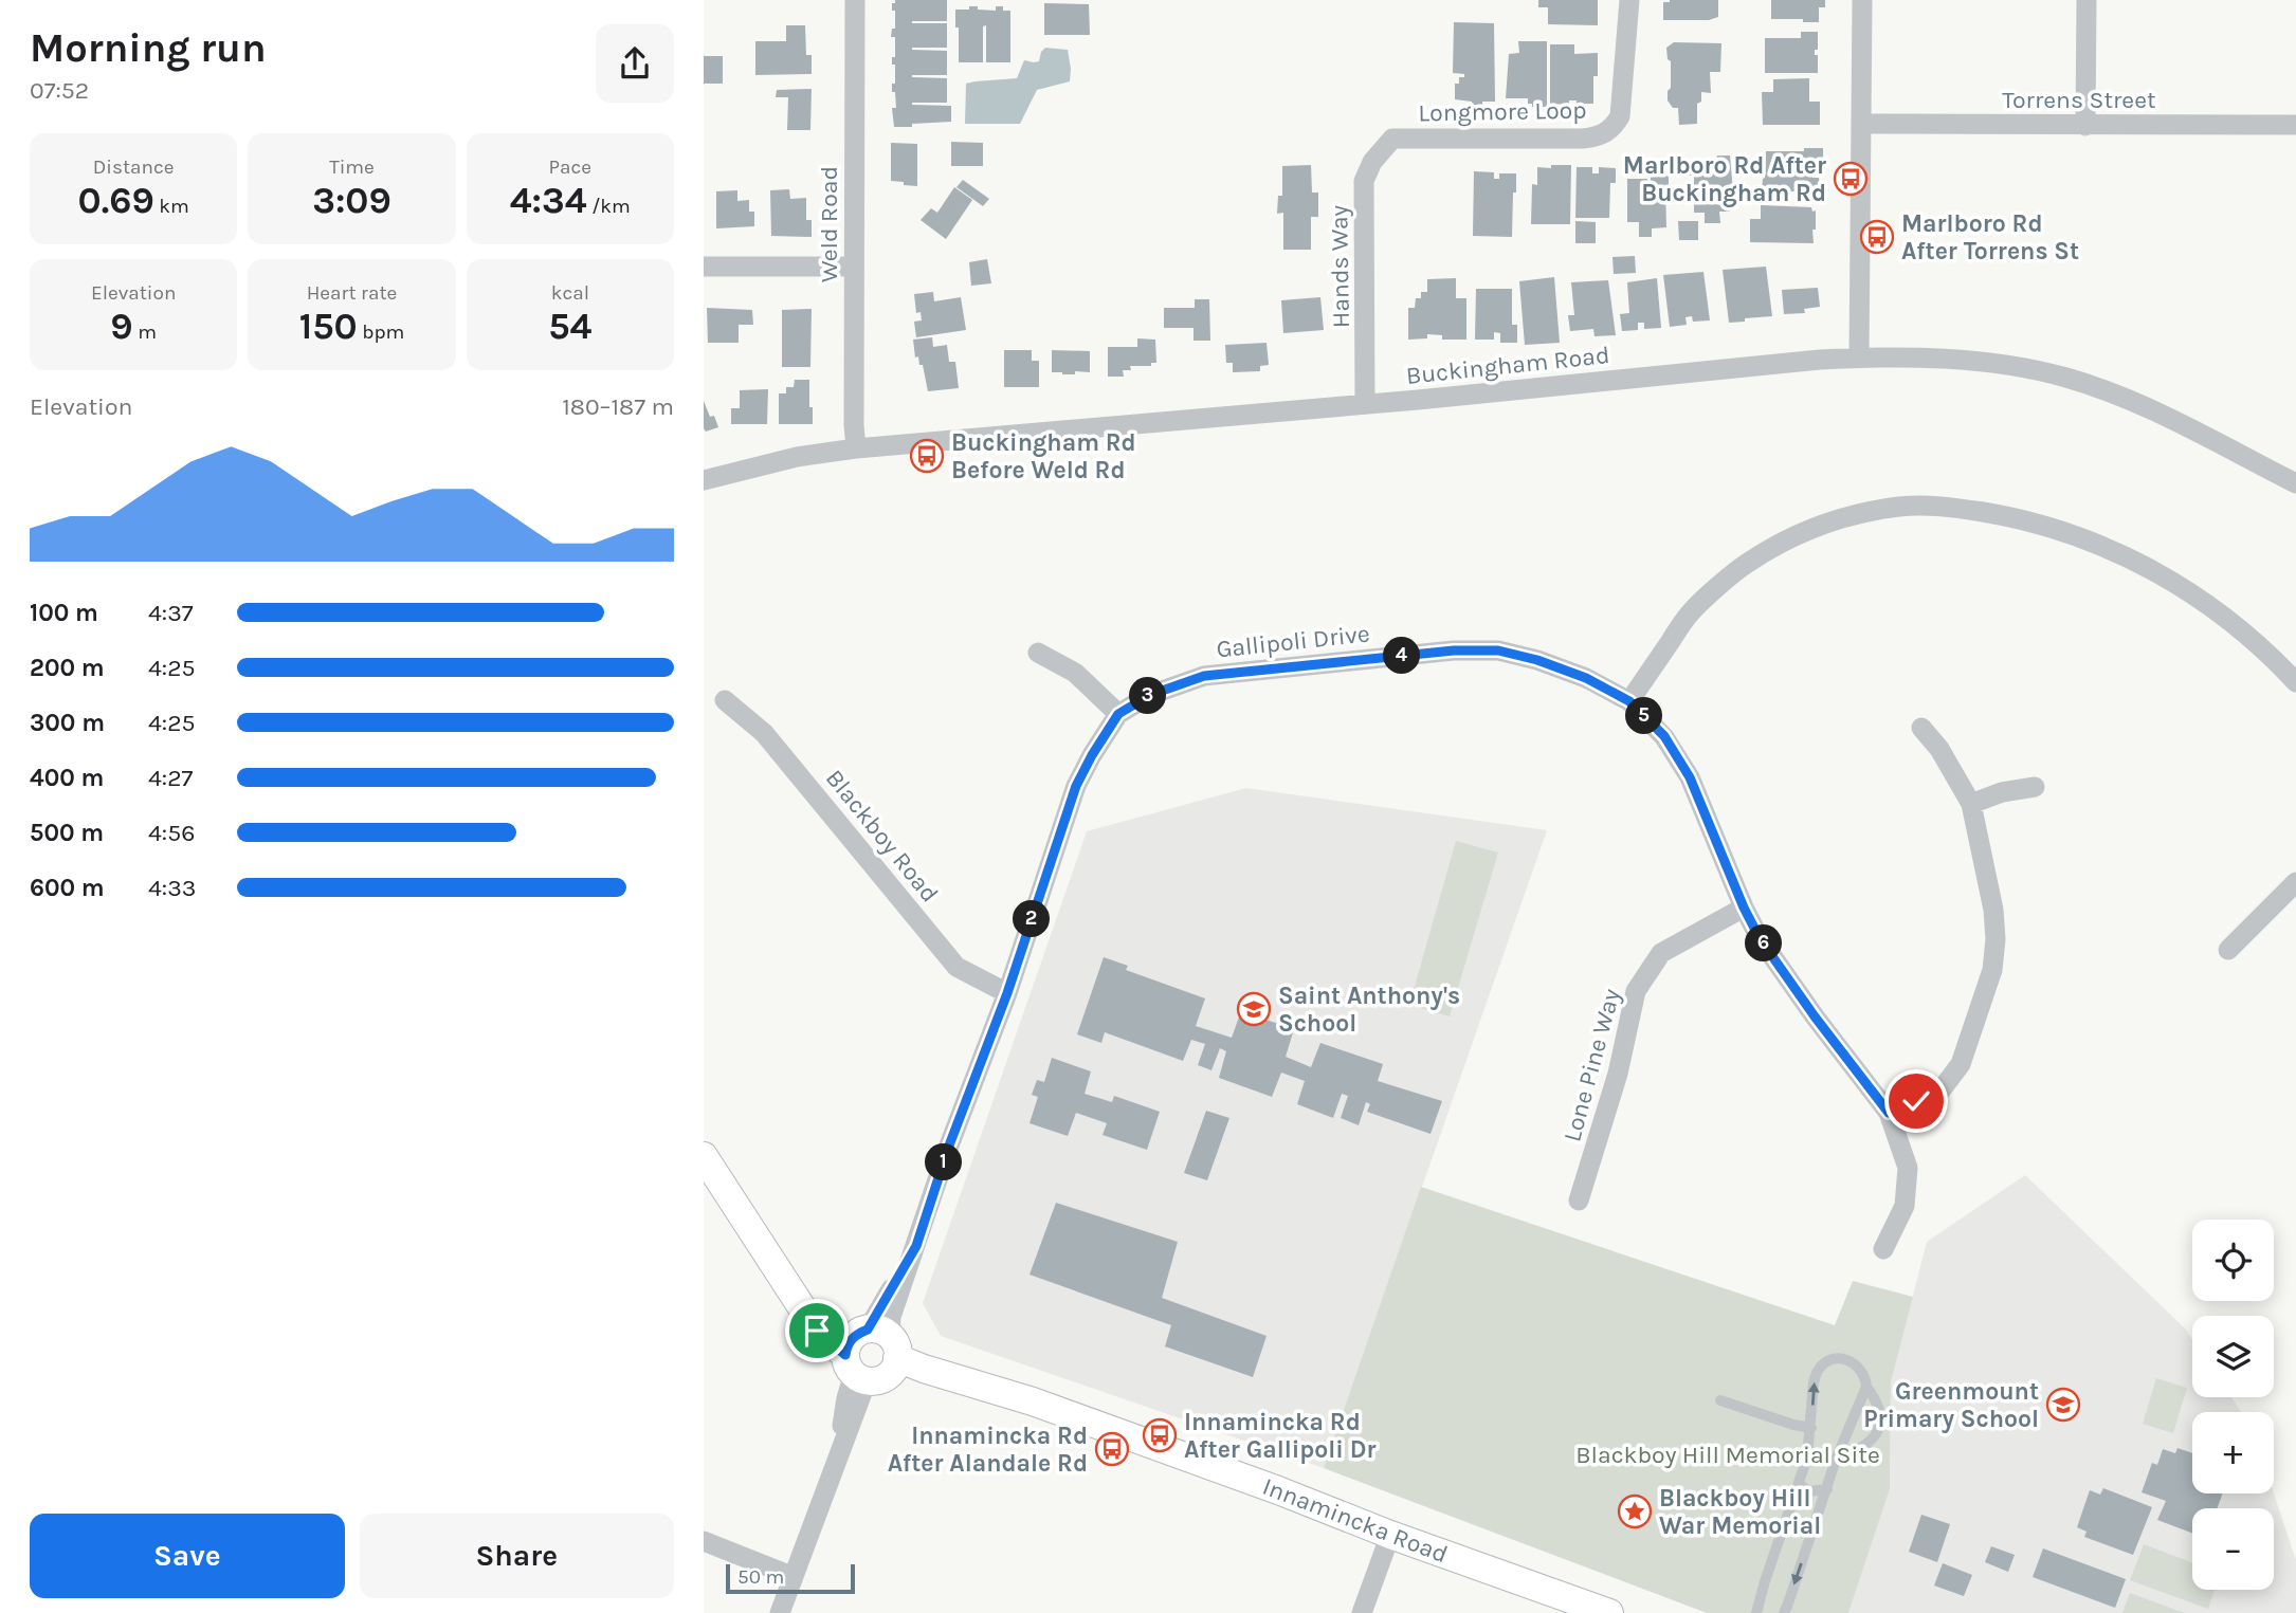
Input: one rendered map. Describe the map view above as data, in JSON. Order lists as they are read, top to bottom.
{
  "streets": {
    "main road": ["Innamincka Road"],
    "street": [
      "Torrens Street",
      "Longmore Loop",
      "Weld Road",
      "Hands Way",
      "Buckingham Road",
      "Gallipoli Drive",
      "Blackboy Road",
      "Lone Pine Way"
    ]
  },
  "crossings": [
    ["Longmore Loop", "Hands Way"],
    ["Weld Road", "Buckingham Road"],
    ["Hands Way", "Buckingham Road"],
    ["Gallipoli Drive", "Blackboy Road"],
    ["Gallipoli Drive", "Lone Pine Way"],
    ["Gallipoli Drive", "Innamincka Road"]
  ],
  "parks": ["Blackboy Hill Memorial Site"],
  "places": {
    "bus stop": [
      "Marlboro Rd After Buckingham Rd",
      "Marlboro Rd After Torrens St",
      "Buckingham Rd Before Weld Rd",
      "Innamincka Rd After Gallipoli Dr",
      "Innamincka Rd After Alandale Rd"
    ],
    "school or university": ["Saint Anthony's School", "Greenmount Primary School"],
    "place": ["Blackboy Hill War Memorial"]
  },
  "scale_bar": "50 m",
  "page": {
    "heading": ["Morning run", "07:52"],
    "stats": [
      ["Distance", "0.69 km"],
      ["Time", "3:09"],
      ["Pace", "4:34 /km"],
      ["Elevation", "9 m"],
      ["Heart rate", "150 bpm"],
      ["kcal", "54"]
    ],
    "chart": ["Elevation", "180–187 m"],
    "list": [
      {
        "name": "100 m",
        "note": "4:37"
      },
      {
        "name": "200 m",
        "note": "4:25"
      },
      {
        "name": "300 m",
        "note": "4:25"
      },
      {
        "name": "400 m",
        "note": "4:27"
      },
      {
        "name": "500 m",
        "note": "4:56"
      },
      {
        "name": "600 m",
        "note": "4:33"
      }
    ],
    "pins": [
      "4",
      "3",
      "5",
      "2",
      "6",
      "1"
    ],
    "map_buttons": ["+", "−"],
    "buttons": ["Save", "Share"],
    "scale": "50 m"
  }
}
